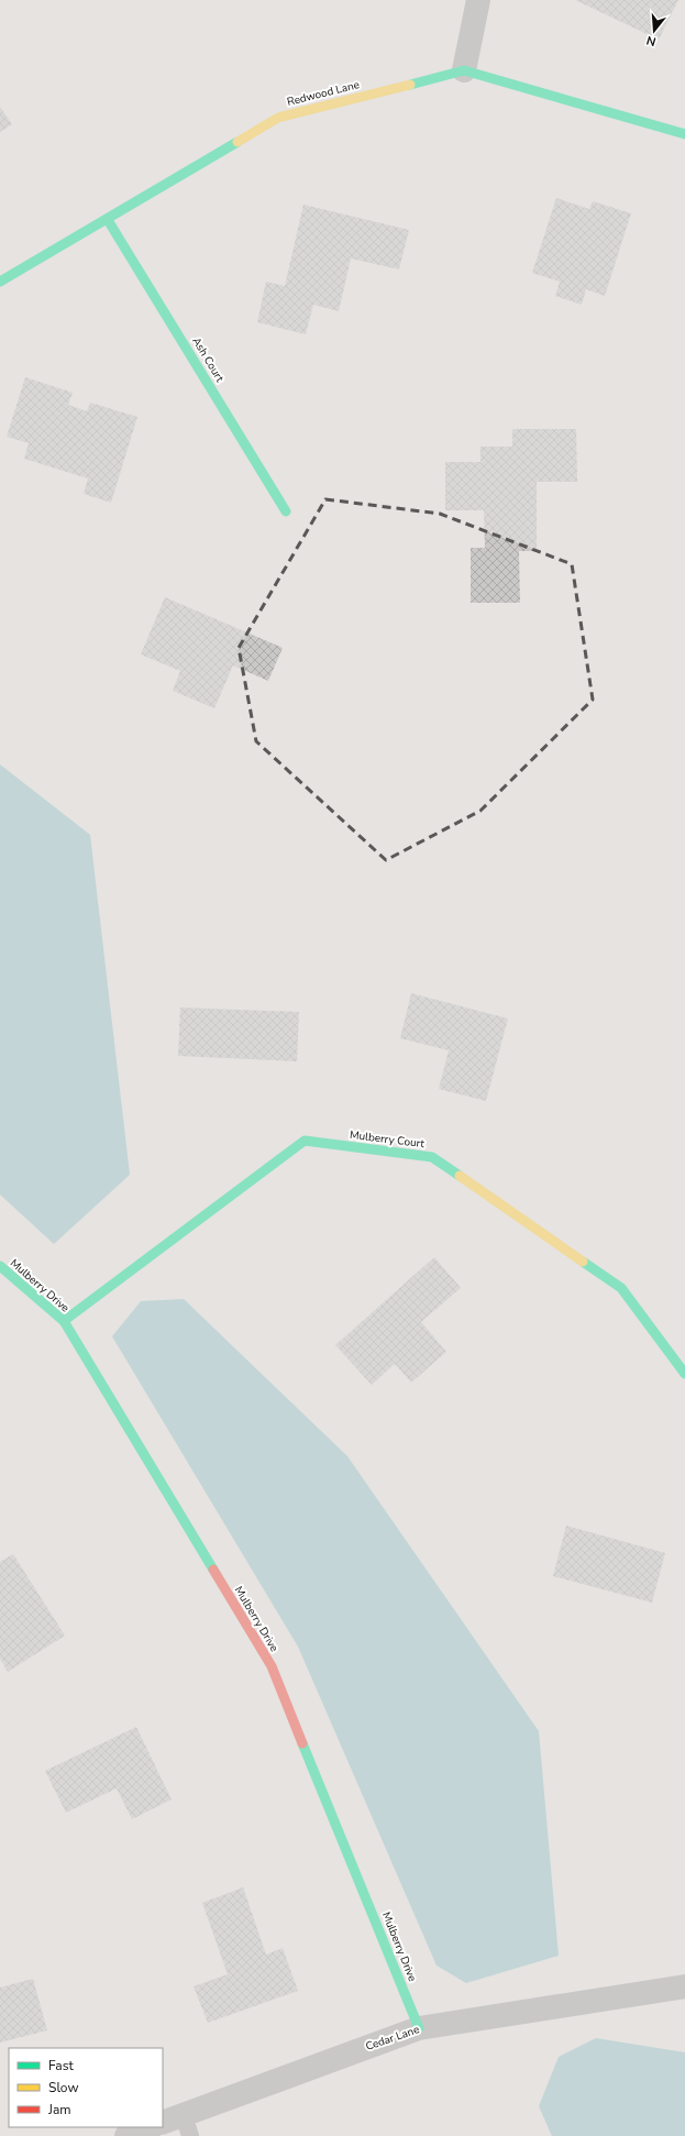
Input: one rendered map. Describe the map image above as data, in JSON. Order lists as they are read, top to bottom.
{
  "streets": {
    "street": [
      "Redwood Lane",
      "Ash Court",
      "Mulberry Court",
      "Mulberry Drive",
      "Cedar Lane"
    ]
  },
  "crossings": [
    ["Redwood Lane", "Ash Court"],
    ["Mulberry Court", "Mulberry Drive"],
    ["Mulberry Drive", "Cedar Lane"]
  ],
  "legend": ["Fast", "Slow", "Jam"],
  "north": "bottom"
}
